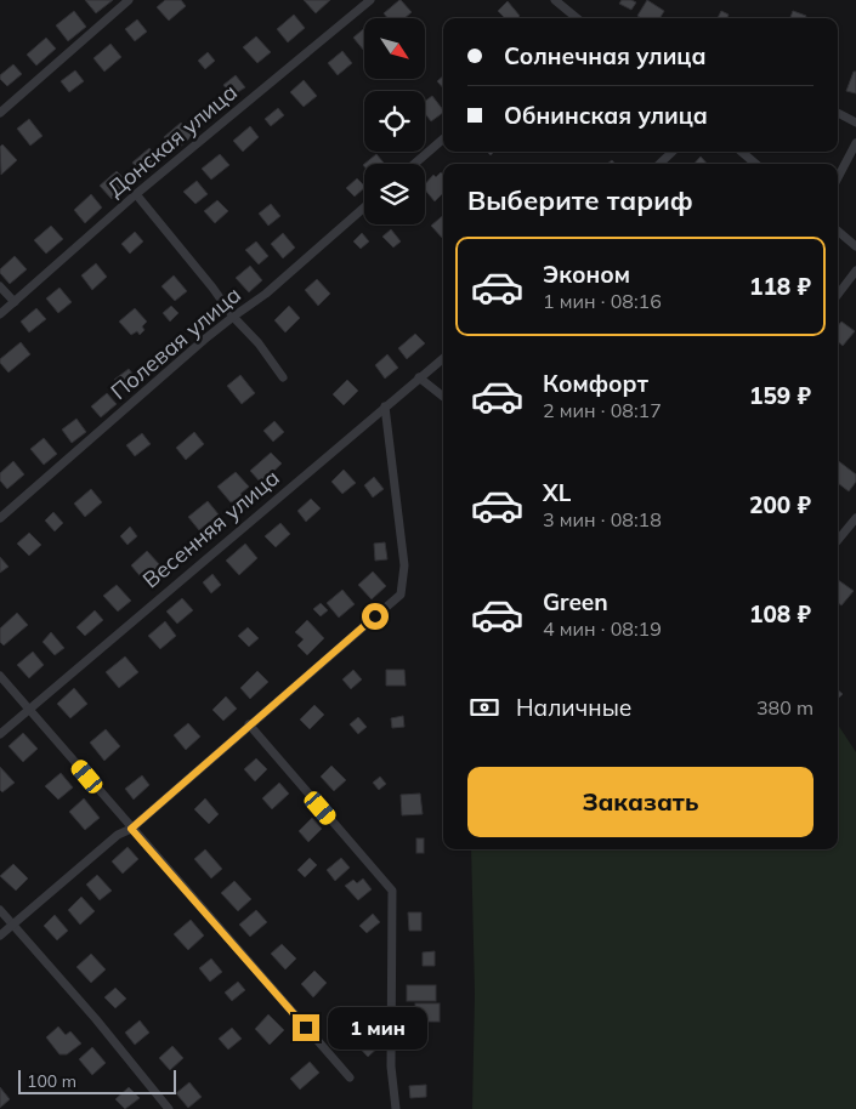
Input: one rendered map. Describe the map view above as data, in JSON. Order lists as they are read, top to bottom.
{
  "streets": {
    "street": ["Донская улица", "Полевая улица", "Весенняя улица"]
  },
  "scale_bar": "100 m",
  "north": "bottom right",
  "page": {
    "banner": ["Солнечная улица", "Обнинская улица"],
    "heading": "Выберите тариф",
    "list": [
      {
        "name": "Эконом",
        "note": "1 мин · 08:16",
        "value": "118 ₽"
      },
      {
        "name": "Комфорт",
        "note": "2 мин · 08:17",
        "value": "159 ₽"
      },
      {
        "name": "XL",
        "note": "3 мин · 08:18",
        "value": "200 ₽"
      },
      {
        "name": "Green",
        "note": "4 мин · 08:19",
        "value": "108 ₽"
      }
    ],
    "pay": ["Наличные", "380 m"],
    "buttons": "Заказать",
    "bubble": "1 мин",
    "scale": "100 m"
  }
}
